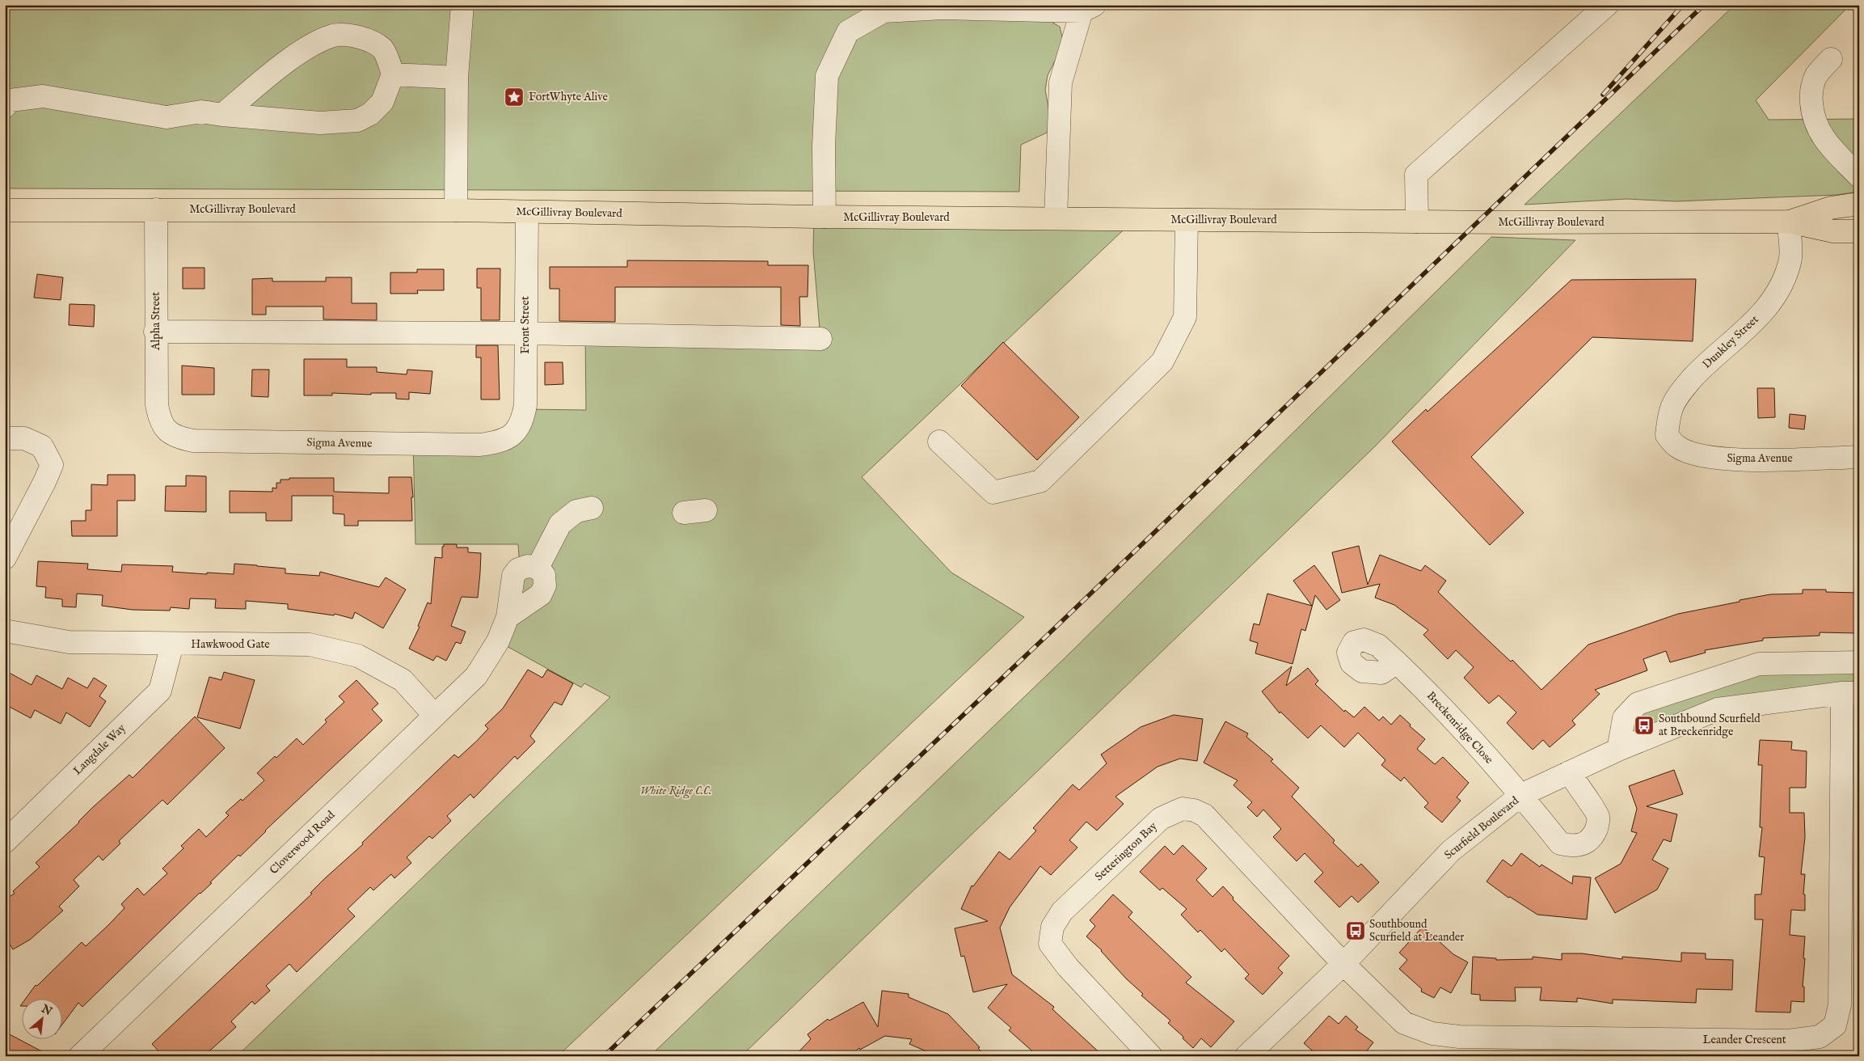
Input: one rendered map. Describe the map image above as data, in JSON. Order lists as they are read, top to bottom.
{
  "streets": {
    "main road": ["McGillivray Boulevard"],
    "street": [
      "Alpha Street",
      "Front Street",
      "Dunkley Street",
      "Sigma Avenue",
      "Hawkwood Gate",
      "Breckenridge Close",
      "Langdale Way",
      "Scurfield Boulevard",
      "Cloverwood Road",
      "Setterington Bay",
      "Leander Crescent"
    ]
  },
  "crossings": [
    ["McGillivray Boulevard", "Alpha Street"],
    ["McGillivray Boulevard", "Front Street"],
    ["McGillivray Boulevard", "Dunkley Street"],
    ["Alpha Street", "Sigma Avenue"],
    ["Front Street", "Sigma Avenue"],
    ["Dunkley Street", "Sigma Avenue"],
    ["Hawkwood Gate", "Langdale Way"],
    ["Hawkwood Gate", "Cloverwood Road"],
    ["Breckenridge Close", "Scurfield Boulevard"],
    ["Scurfield Boulevard", "Setterington Bay"],
    ["Scurfield Boulevard", "Leander Crescent"],
    ["Setterington Bay", "Leander Crescent"]
  ],
  "parks": ["White Ridge C.C."],
  "places": {
    "place": ["FortWhyte Alive"],
    "bus stop": ["Southbound Scurfield at Breckenridge", "Southbound Scurfield at Leander"]
  },
  "north": "top right"
}
